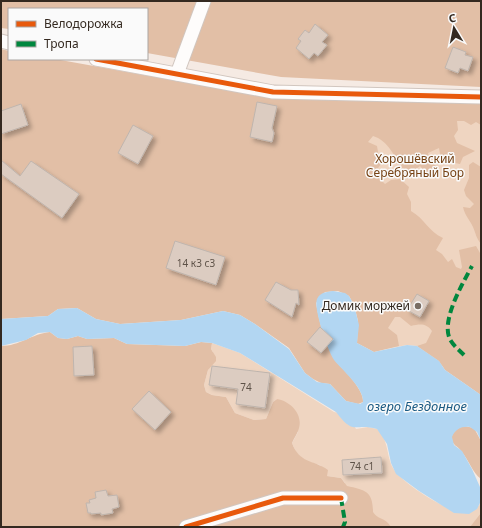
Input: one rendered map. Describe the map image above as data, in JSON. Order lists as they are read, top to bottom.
{
  "water": ["озеро Бездонное"],
  "parks": ["Хорошёвский Серебряный Бор"],
  "places": ["Домик моржей"],
  "house_numbers": ["14 к3 с3", "74", "74 с1"],
  "legend": ["Велодорожка", "Тропа"],
  "north": "top"
}
